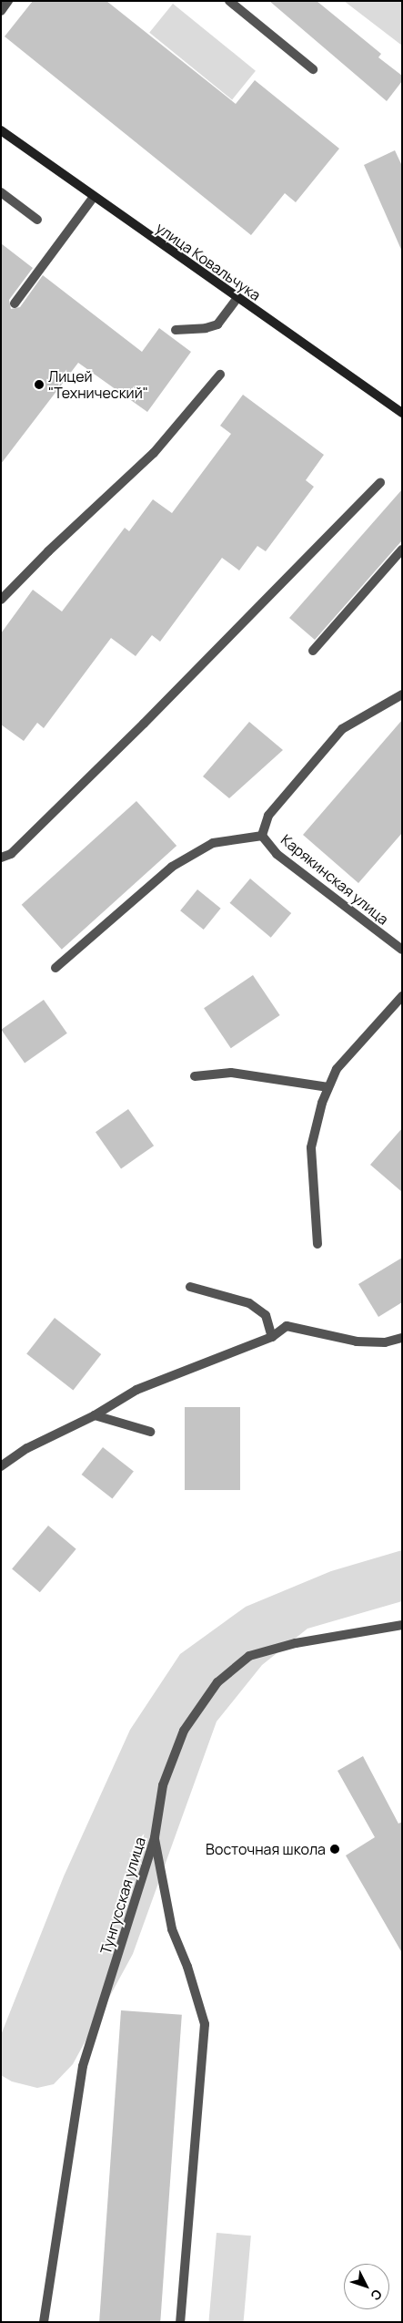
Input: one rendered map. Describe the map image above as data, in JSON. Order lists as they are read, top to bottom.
{
  "streets": {
    "main road": ["улица Ковальчука"],
    "lane": ["Карякинская улица", "Тунгусская улица"]
  },
  "places": ["Лицей \"Технический\"", "Восточная школа"],
  "north": "bottom right"
}
